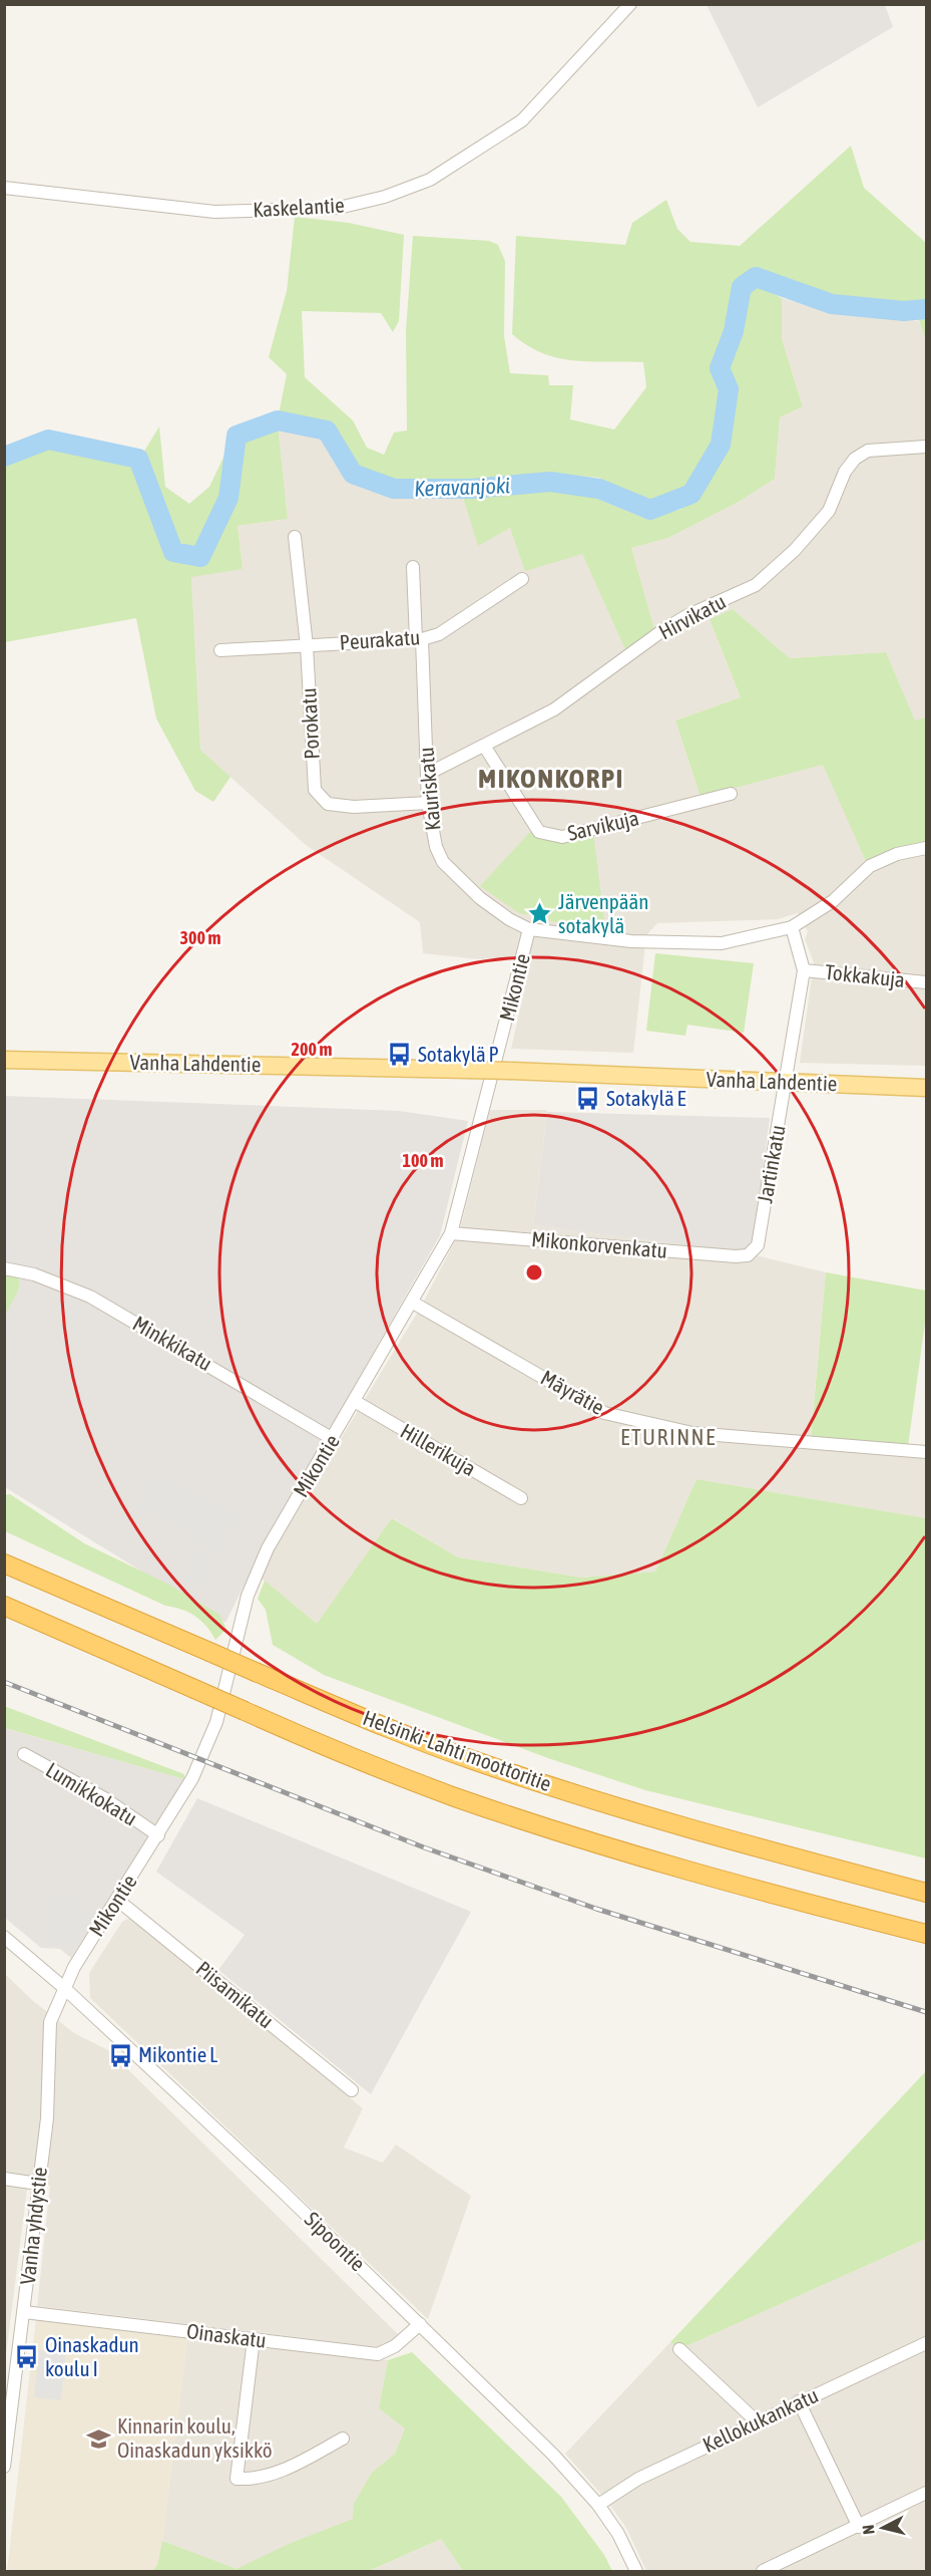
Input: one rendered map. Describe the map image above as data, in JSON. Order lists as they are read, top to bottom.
{
  "streets": {
    "highway": ["Helsinki-Lahti moottoritie"],
    "main road": ["Vanha Lahdentie"],
    "street": [
      "Kaskelantie",
      "Hirvikatu",
      "Peurakatu",
      "Porokatu",
      "Kauriskatu",
      "Sarvikuja",
      "Tokkakuja",
      "Mikontie",
      "Jartinkatu",
      "Mikonkorvenkatu",
      "Minkkikatu",
      "Mäyrätie",
      "Hillerikuja",
      "Lumikkokatu",
      "Piisamikatu",
      "Vanha yhdystie",
      "Sipoontie",
      "Oinaskatu",
      "Kellokukankatu"
    ]
  },
  "crossings": [
    ["Hirvikatu", "Kauriskatu"],
    ["Hirvikatu", "Sarvikuja"],
    ["Peurakatu", "Porokatu"],
    ["Peurakatu", "Kauriskatu"],
    ["Porokatu", "Kauriskatu"],
    ["Kauriskatu", "Mikontie"],
    ["Tokkakuja", "Jartinkatu"],
    ["Mikontie", "Mikonkorvenkatu"],
    ["Mikontie", "Minkkikatu"],
    ["Mikontie", "Mäyrätie"],
    ["Mikontie", "Hillerikuja"],
    ["Mikontie", "Lumikkokatu"],
    ["Mikontie", "Piisamikatu"],
    ["Mikontie", "Vanha yhdystie"],
    ["Mikontie", "Sipoontie"],
    ["Vanha Lahdentie", "Jartinkatu"],
    ["Jartinkatu", "Mikonkorvenkatu"],
    ["Vanha yhdystie", "Sipoontie"],
    ["Vanha yhdystie", "Oinaskatu"],
    ["Sipoontie", "Oinaskatu"],
    ["Sipoontie", "Kellokukankatu"]
  ],
  "districts": ["MIKONKORPI", "ETURINNE"],
  "water": ["Keravanjoki"],
  "places": {
    "place": ["Järvenpään sotakylä"],
    "bus stop": [
      "Sotakylä P",
      "Sotakylä E",
      "Mikontie L",
      "Oinaskadun koulu I"
    ],
    "school or university": ["Kinnarin koulu, Oinaskadun yksikkö"]
  },
  "north": "left",
  "rings": ["300 m", "200 m", "100 m"]
}
